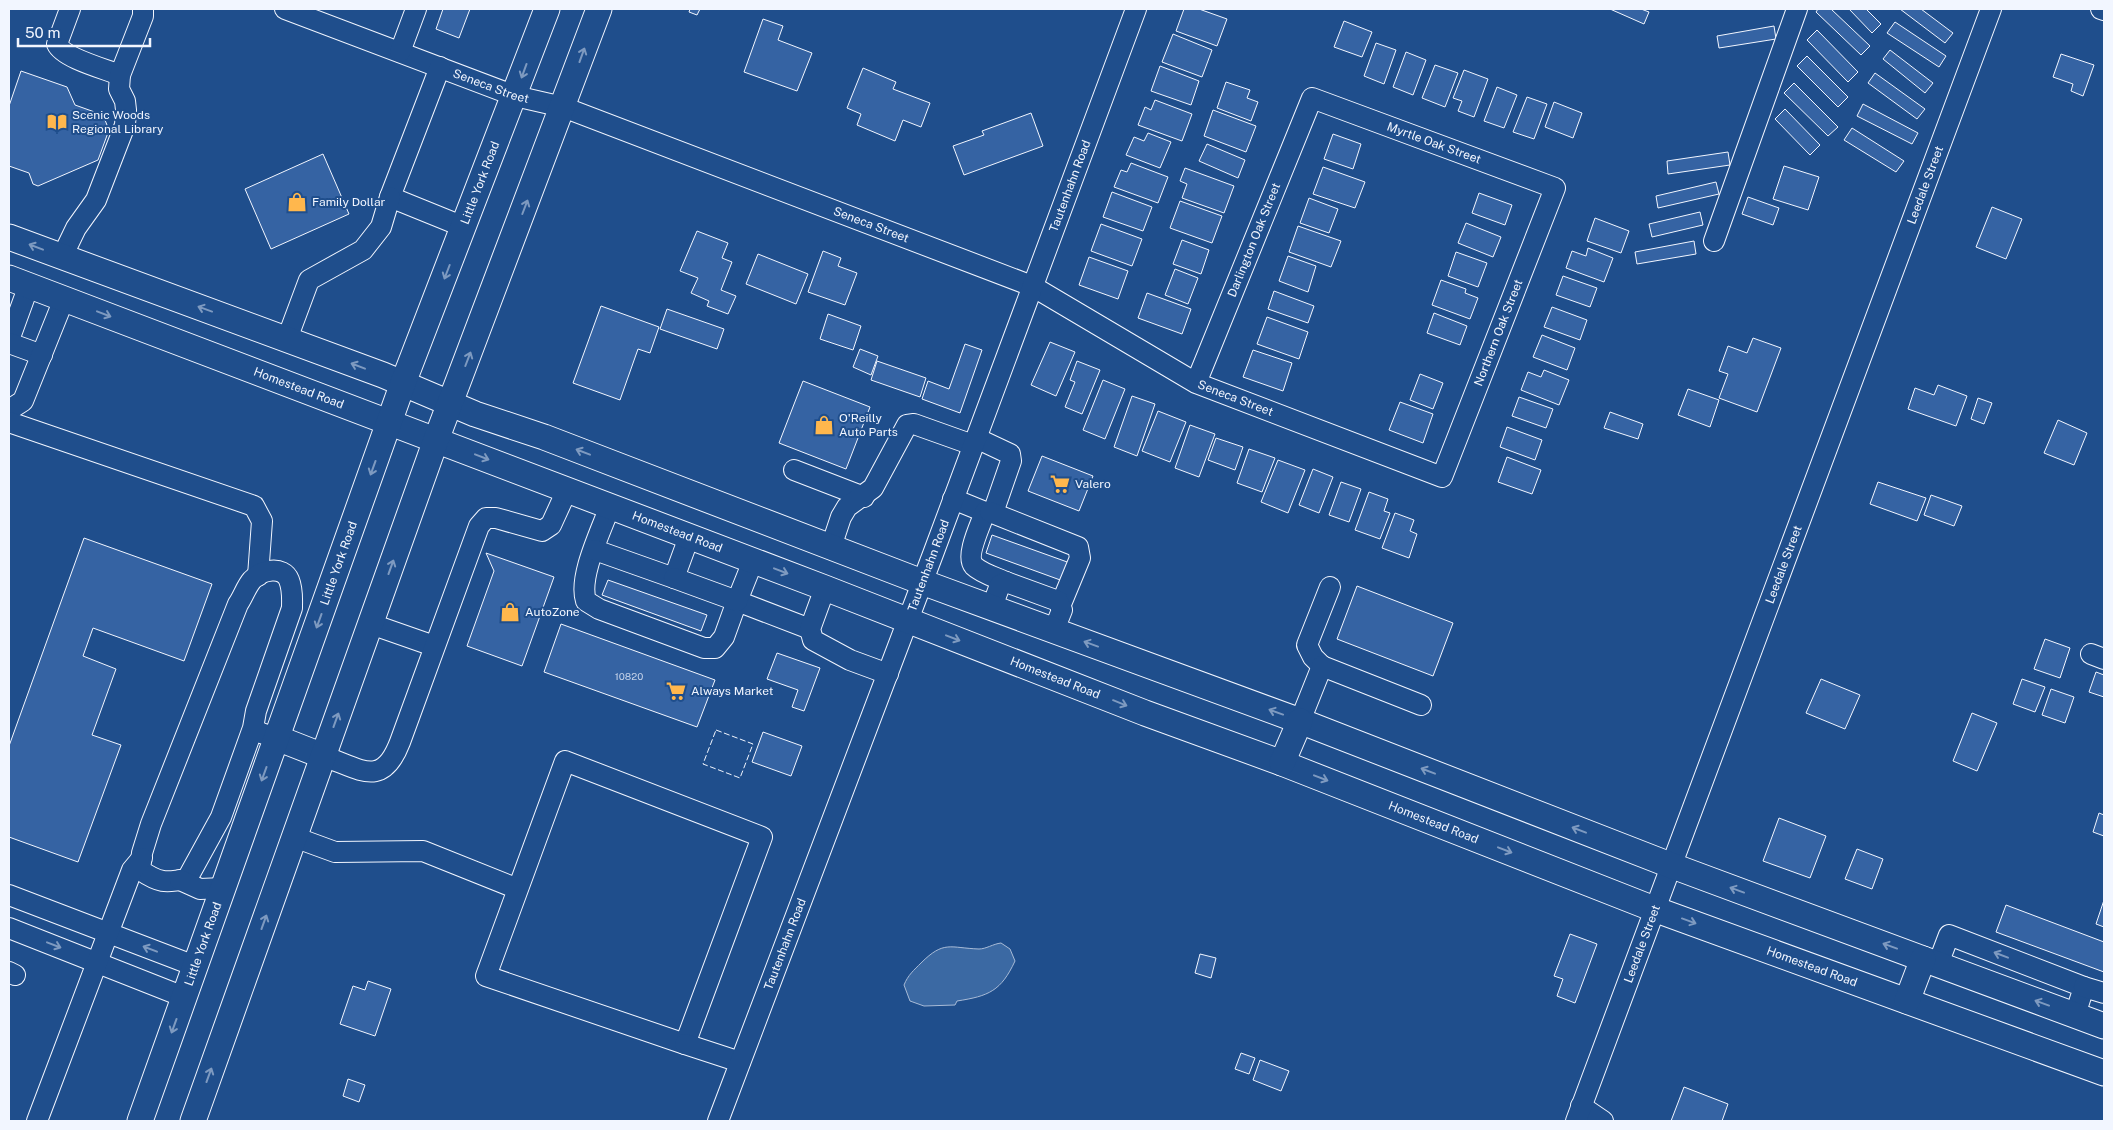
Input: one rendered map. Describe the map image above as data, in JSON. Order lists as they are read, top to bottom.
{
  "streets": {
    "main road": ["Little York Road", "Homestead Road"],
    "street": [
      "Seneca Street",
      "Myrtle Oak Street",
      "Tautenhahn Road",
      "Leedale Street",
      "Darlington Oak Street",
      "Northern Oak Street"
    ]
  },
  "crossings": [
    ["Seneca Street", "Little York Road"],
    ["Seneca Street", "Tautenhahn Road"],
    ["Seneca Street", "Darlington Oak Street"],
    ["Seneca Street", "Northern Oak Street"],
    ["Myrtle Oak Street", "Darlington Oak Street"],
    ["Myrtle Oak Street", "Northern Oak Street"],
    ["Little York Road", "Homestead Road"],
    ["Tautenhahn Road", "Homestead Road"],
    ["Leedale Street", "Homestead Road"]
  ],
  "places": {
    "library": ["Scenic Woods Regional Library"],
    "shop": ["Family Dollar", "O'Reilly Auto Parts", "AutoZone"],
    "supermarket": ["Valero", "Always Market"]
  },
  "house_numbers": ["10820"],
  "scale_bar": "50 m"
}
